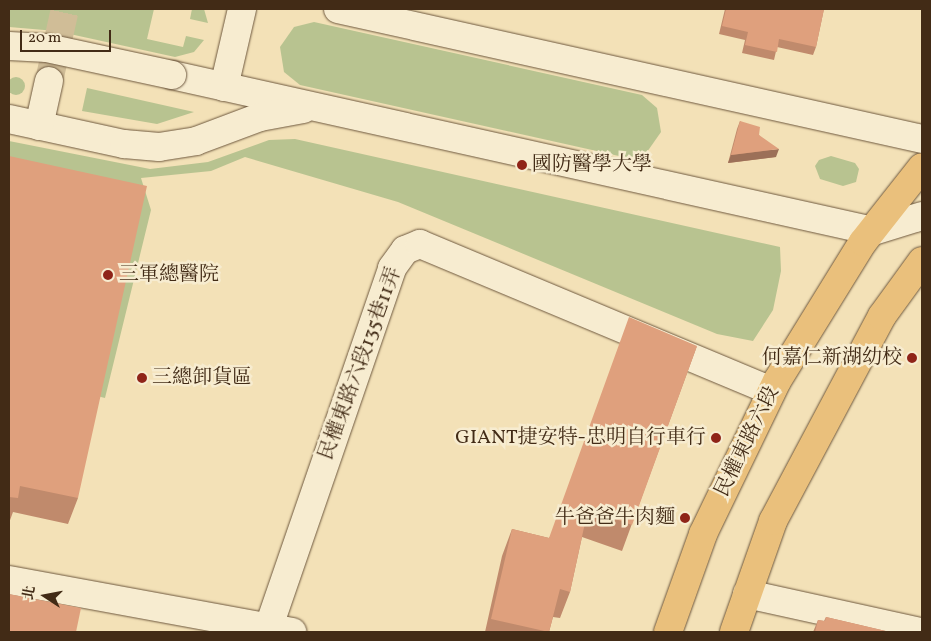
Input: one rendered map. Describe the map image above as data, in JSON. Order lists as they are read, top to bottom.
{
  "streets": {
    "main road": ["民權東路六段"],
    "street": ["民權東路六段135巷11弄"]
  },
  "crossings": [
    ["民權東路六段135巷11弄", "民權東路六段"]
  ],
  "places": [
    "國防醫學大學",
    "三軍總醫院",
    "何嘉仁新湖幼校",
    "三總卸貨區",
    "GIANT捷安特-忠明自行車行",
    "牛爸爸牛肉麵"
  ],
  "scale_bar": "20 m",
  "north": "left"
}
